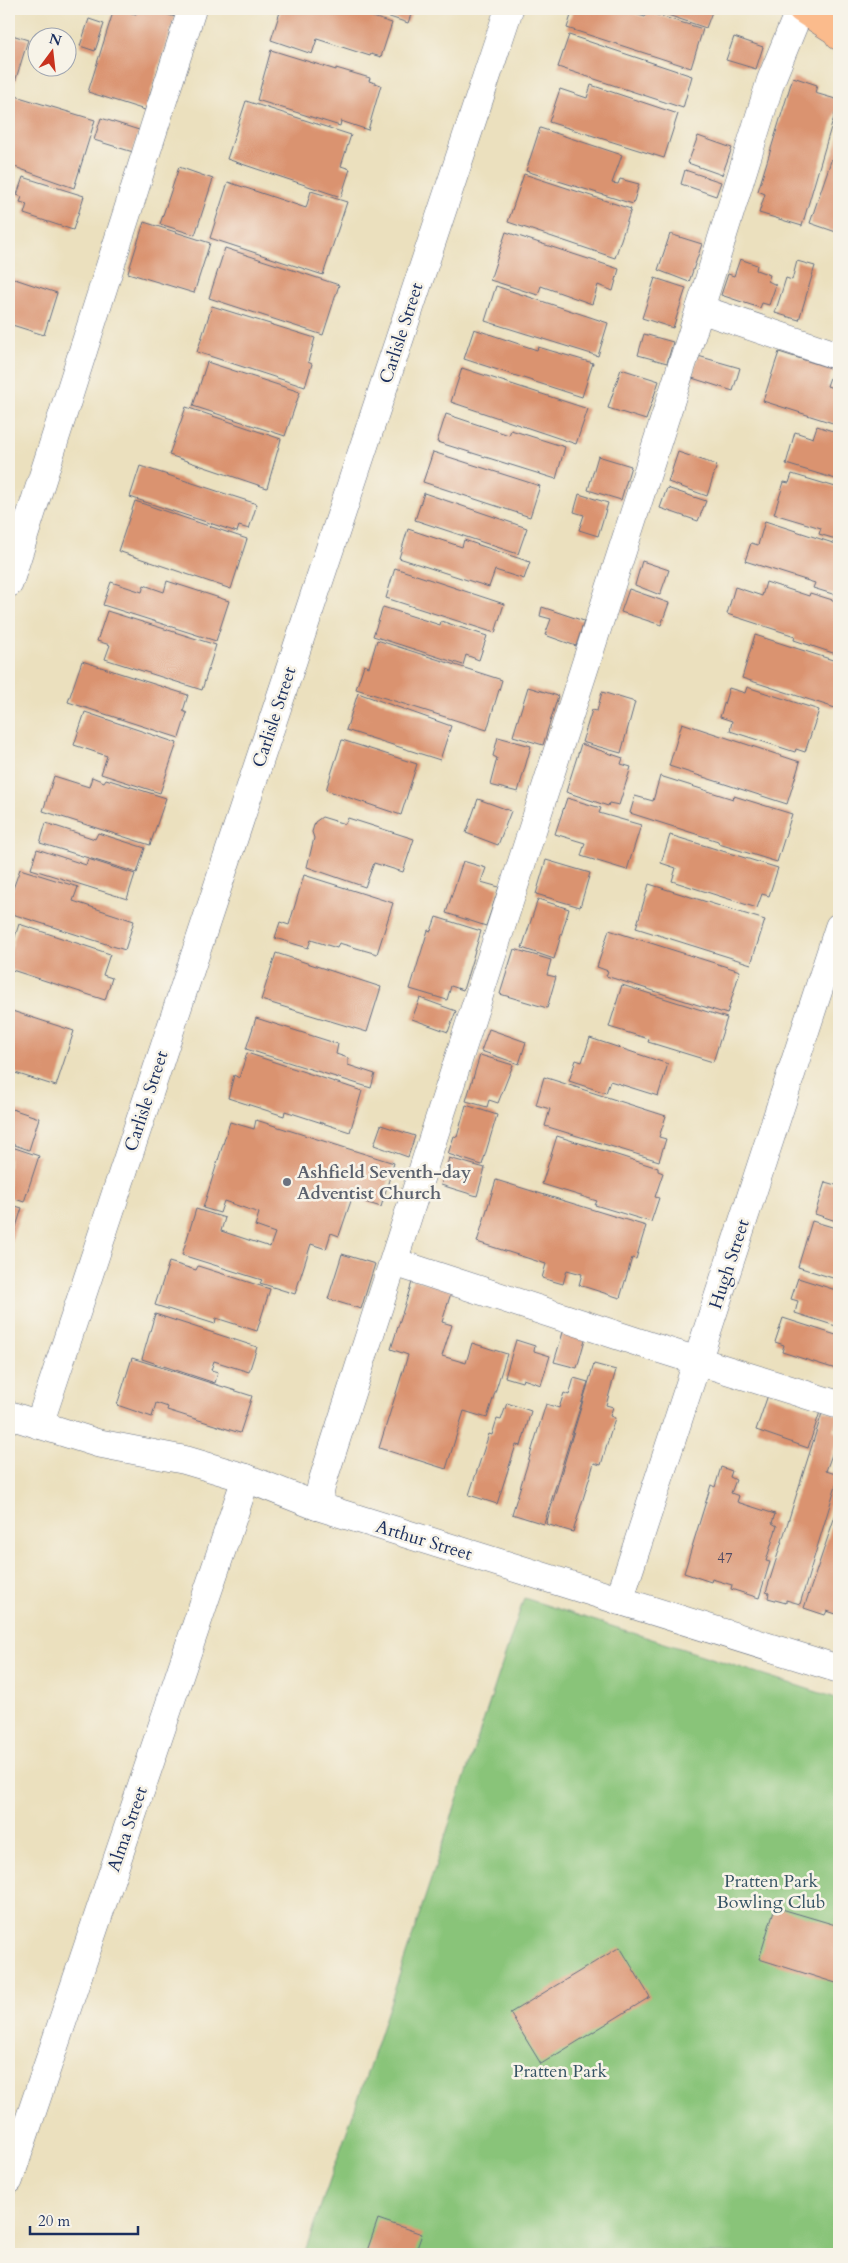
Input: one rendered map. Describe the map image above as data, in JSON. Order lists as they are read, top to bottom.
{
  "streets": {
    "street": [
      "Carlisle Street",
      "Hugh Street",
      "Arthur Street",
      "Alma Street"
    ]
  },
  "crossings": [
    ["Carlisle Street", "Arthur Street"],
    ["Hugh Street", "Arthur Street"],
    ["Arthur Street", "Alma Street"]
  ],
  "parks": ["Pratten Park Bowling Club", "Pratten Park"],
  "places": ["Ashfield Seventh-day Adventist Church"],
  "house_numbers": ["47"],
  "scale_bar": "20 m",
  "north": "top"
}
